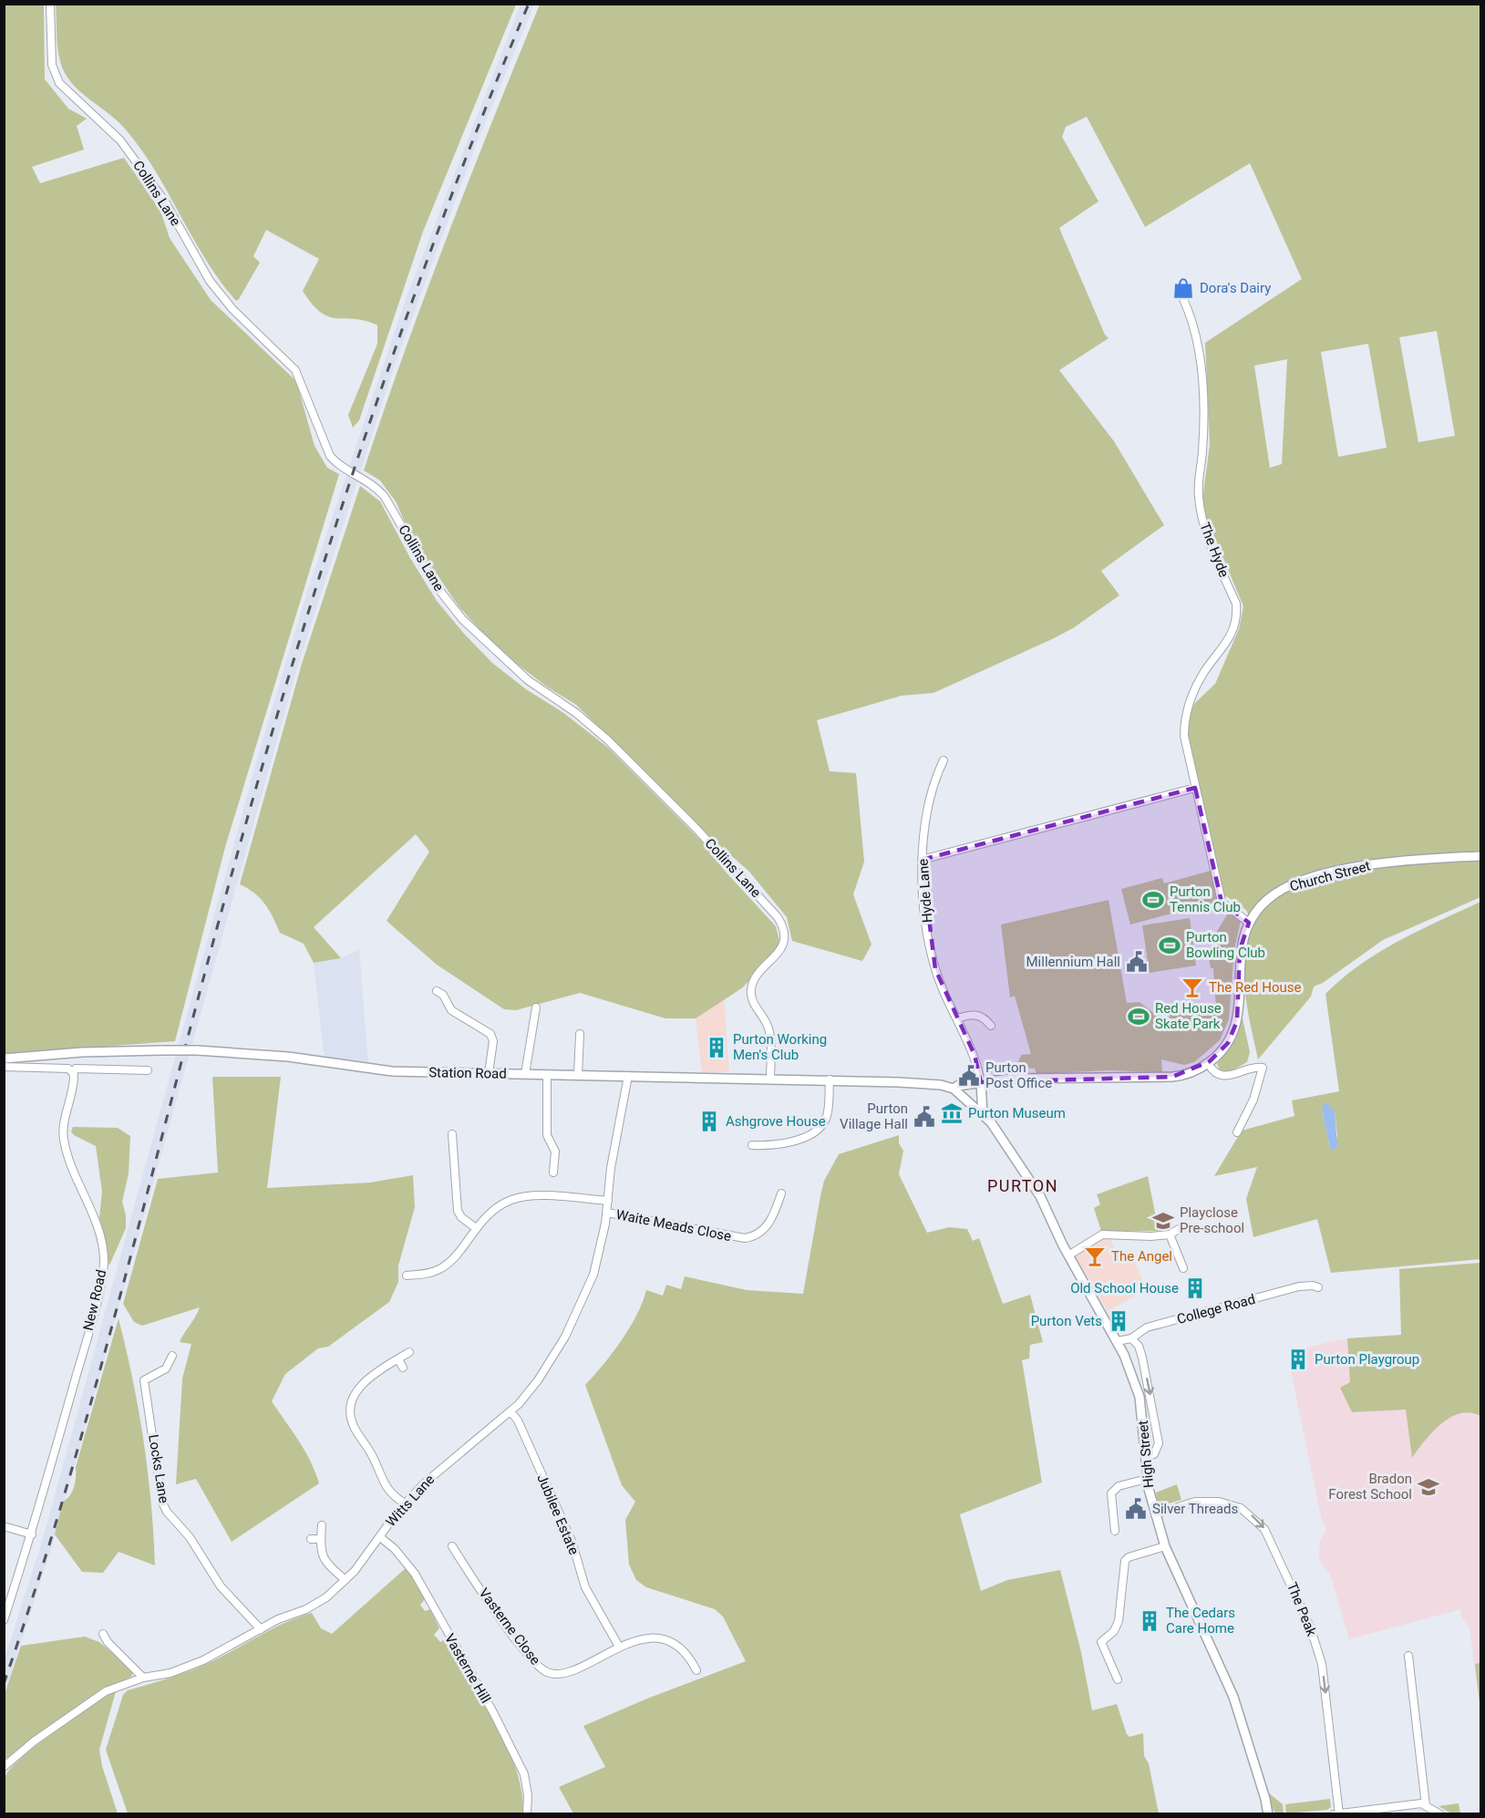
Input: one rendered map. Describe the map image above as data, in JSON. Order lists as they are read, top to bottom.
{
  "streets": {
    "street": [
      "Collins Lane",
      "The Hyde",
      "Church Street",
      "Hyde Lane",
      "Station Road",
      "Waite Meads Close",
      "New Road",
      "College Road",
      "High Street",
      "Locks Lane",
      "Witts Lane",
      "Jubilee Estate",
      "The Peak",
      "Vasterne Close",
      "Vasterne Hill"
    ]
  },
  "crossings": [
    ["Collins Lane", "Station Road"],
    ["The Hyde", "Church Street"],
    ["Church Street", "Hyde Lane"],
    ["Church Street", "High Street"],
    ["Station Road", "High Street"],
    ["Station Road", "Witts Lane"],
    ["Waite Meads Close", "Witts Lane"],
    ["College Road", "High Street"],
    ["High Street", "The Peak"],
    ["Locks Lane", "Witts Lane"],
    ["Witts Lane", "Jubilee Estate"],
    ["Witts Lane", "Vasterne Hill"],
    ["Jubilee Estate", "Vasterne Close"]
  ],
  "one_way": ["The Peak"],
  "districts": ["PURTON"],
  "places": {
    "shop": ["Dora's Dairy"],
    "sports": ["Purton Tennis Club", "Purton Bowling Club", "Red House Skate Park"],
    "public building": [
      "Millennium Hall",
      "Purton Post Office",
      "Purton Village Hall",
      "Silver Threads"
    ],
    "bar": ["The Red House", "The Angel"],
    "building": [
      "Purton Working Men's Club",
      "Ashgrove House",
      "Old School House",
      "Purton Vets",
      "Purton Playgroup",
      "The Cedars Care Home"
    ],
    "museum": ["Purton Museum"],
    "school or university": ["Playclose Pre-school", "Bradon Forest School"]
  }
}
